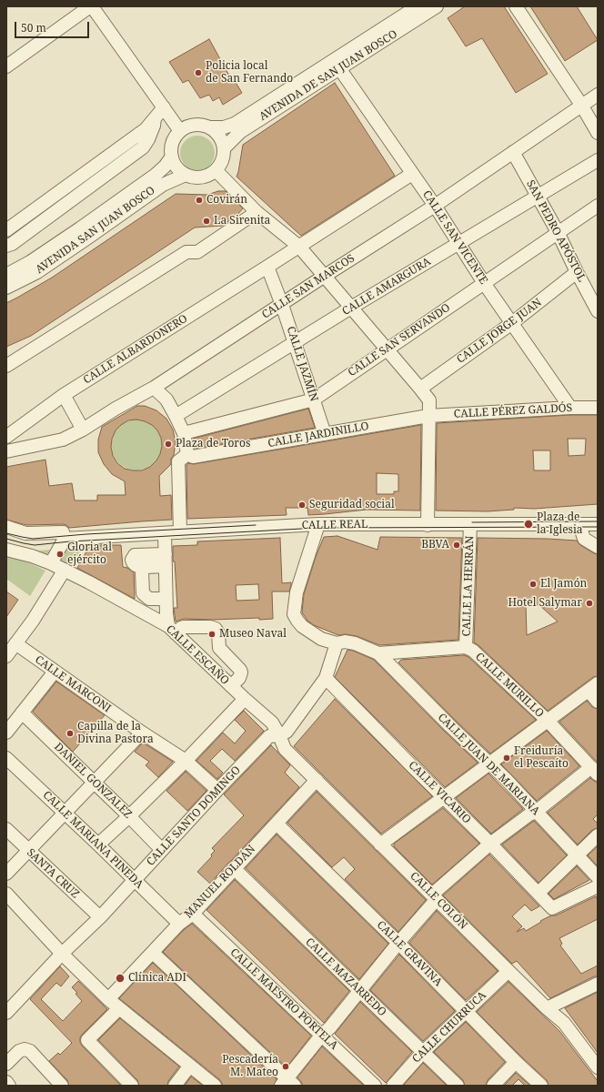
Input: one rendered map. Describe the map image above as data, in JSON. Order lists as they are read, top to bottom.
{
  "streets": {
    "street": [
      "AVENIDA DE SAN JUAN BOSCO",
      "AVENIDA SAN JUAN BOSCO",
      "SAN PEDRO APÓSTOL",
      "CALLE SAN VICENTE",
      "CALLE SAN MARCOS",
      "CALLE AMARGURA",
      "CALLE JORGE JUAN",
      "CALLE SAN SERVANDO",
      "CALLE ALBARDONERO",
      "CALLE JAZMÍN",
      "CALLE PÉREZ GALDÓS",
      "CALLE JARDINILLO",
      "CALLE REAL",
      "CALLE LA HERRÁN",
      "CALLE ESCAÑO",
      "CALLE MARCONI",
      "CALLE MURILLO",
      "CALLE JUAN DE MARIANA",
      "DANIEL GONZALEZ",
      "CALLE VICARIO",
      "CALLE SANTO DOMINGO",
      "CALLE MARIANA PINEDA",
      "SANTA CRUZ",
      "MANUEL ROLDÁN",
      "CALLE COLÓN",
      "CALLE GRAVINA",
      "CALLE MAZARREDO",
      "CALLE MAESTRO PORTELA",
      "CALLE CHURRUCA"
    ]
  },
  "crossings": [
    ["AVENIDA DE SAN JUAN BOSCO", "AVENIDA SAN JUAN BOSCO"],
    ["AVENIDA DE SAN JUAN BOSCO", "CALLE SAN VICENTE"],
    ["SAN PEDRO APÓSTOL", "CALLE SAN MARCOS"],
    ["SAN PEDRO APÓSTOL", "CALLE AMARGURA"],
    ["SAN PEDRO APÓSTOL", "CALLE JORGE JUAN"],
    ["SAN PEDRO APÓSTOL", "CALLE SAN SERVANDO"],
    ["CALLE SAN VICENTE", "CALLE SAN MARCOS"],
    ["CALLE SAN VICENTE", "CALLE AMARGURA"],
    ["CALLE SAN VICENTE", "CALLE JORGE JUAN"],
    ["CALLE SAN VICENTE", "CALLE SAN SERVANDO"],
    ["CALLE SAN VICENTE", "CALLE PÉREZ GALDÓS"],
    ["CALLE SAN MARCOS", "CALLE JAZMÍN"],
    ["CALLE AMARGURA", "CALLE JAZMÍN"],
    ["CALLE SAN SERVANDO", "CALLE JAZMÍN"],
    ["CALLE ALBARDONERO", "CALLE JAZMÍN"],
    ["CALLE JAZMÍN", "CALLE JARDINILLO"],
    ["CALLE PÉREZ GALDÓS", "CALLE JARDINILLO"],
    ["CALLE REAL", "CALLE LA HERRÁN"],
    ["CALLE REAL", "CALLE MURILLO"],
    ["CALLE LA HERRÁN", "CALLE MURILLO"],
    ["CALLE ESCAÑO", "CALLE SANTO DOMINGO"],
    ["CALLE ESCAÑO", "CALLE COLÓN"],
    ["CALLE MARCONI", "CALLE SANTO DOMINGO"],
    ["CALLE MURILLO", "CALLE JUAN DE MARIANA"],
    ["CALLE MURILLO", "CALLE SANTO DOMINGO"],
    ["DANIEL GONZALEZ", "CALLE SANTO DOMINGO"],
    ["CALLE VICARIO", "CALLE SANTO DOMINGO"],
    ["CALLE SANTO DOMINGO", "CALLE MARIANA PINEDA"],
    ["CALLE SANTO DOMINGO", "SANTA CRUZ"],
    ["CALLE SANTO DOMINGO", "CALLE COLÓN"],
    ["CALLE MARIANA PINEDA", "MANUEL ROLDÁN"],
    ["MANUEL ROLDÁN", "CALLE COLÓN"],
    ["MANUEL ROLDÁN", "CALLE GRAVINA"],
    ["MANUEL ROLDÁN", "CALLE MAZARREDO"],
    ["MANUEL ROLDÁN", "CALLE MAESTRO PORTELA"],
    ["CALLE COLÓN", "CALLE CHURRUCA"],
    ["CALLE GRAVINA", "CALLE CHURRUCA"],
    ["CALLE MAZARREDO", "CALLE CHURRUCA"]
  ],
  "places": [
    "Policia local de San Fernando",
    "Covirán",
    "La Sirenita",
    "Plaza de Toros",
    "Seguridad social",
    "Plaza de la Iglesia",
    "BBVA",
    "Gloria al ejército",
    "El Jamón",
    "Hotel Salymar",
    "Museo Naval",
    "Capilla de la Divina Pastora",
    "Freiduría el Pescaíto",
    "Clínica ADI",
    "Pescadería M. Mateo"
  ],
  "scale_bar": "50 m"
}
